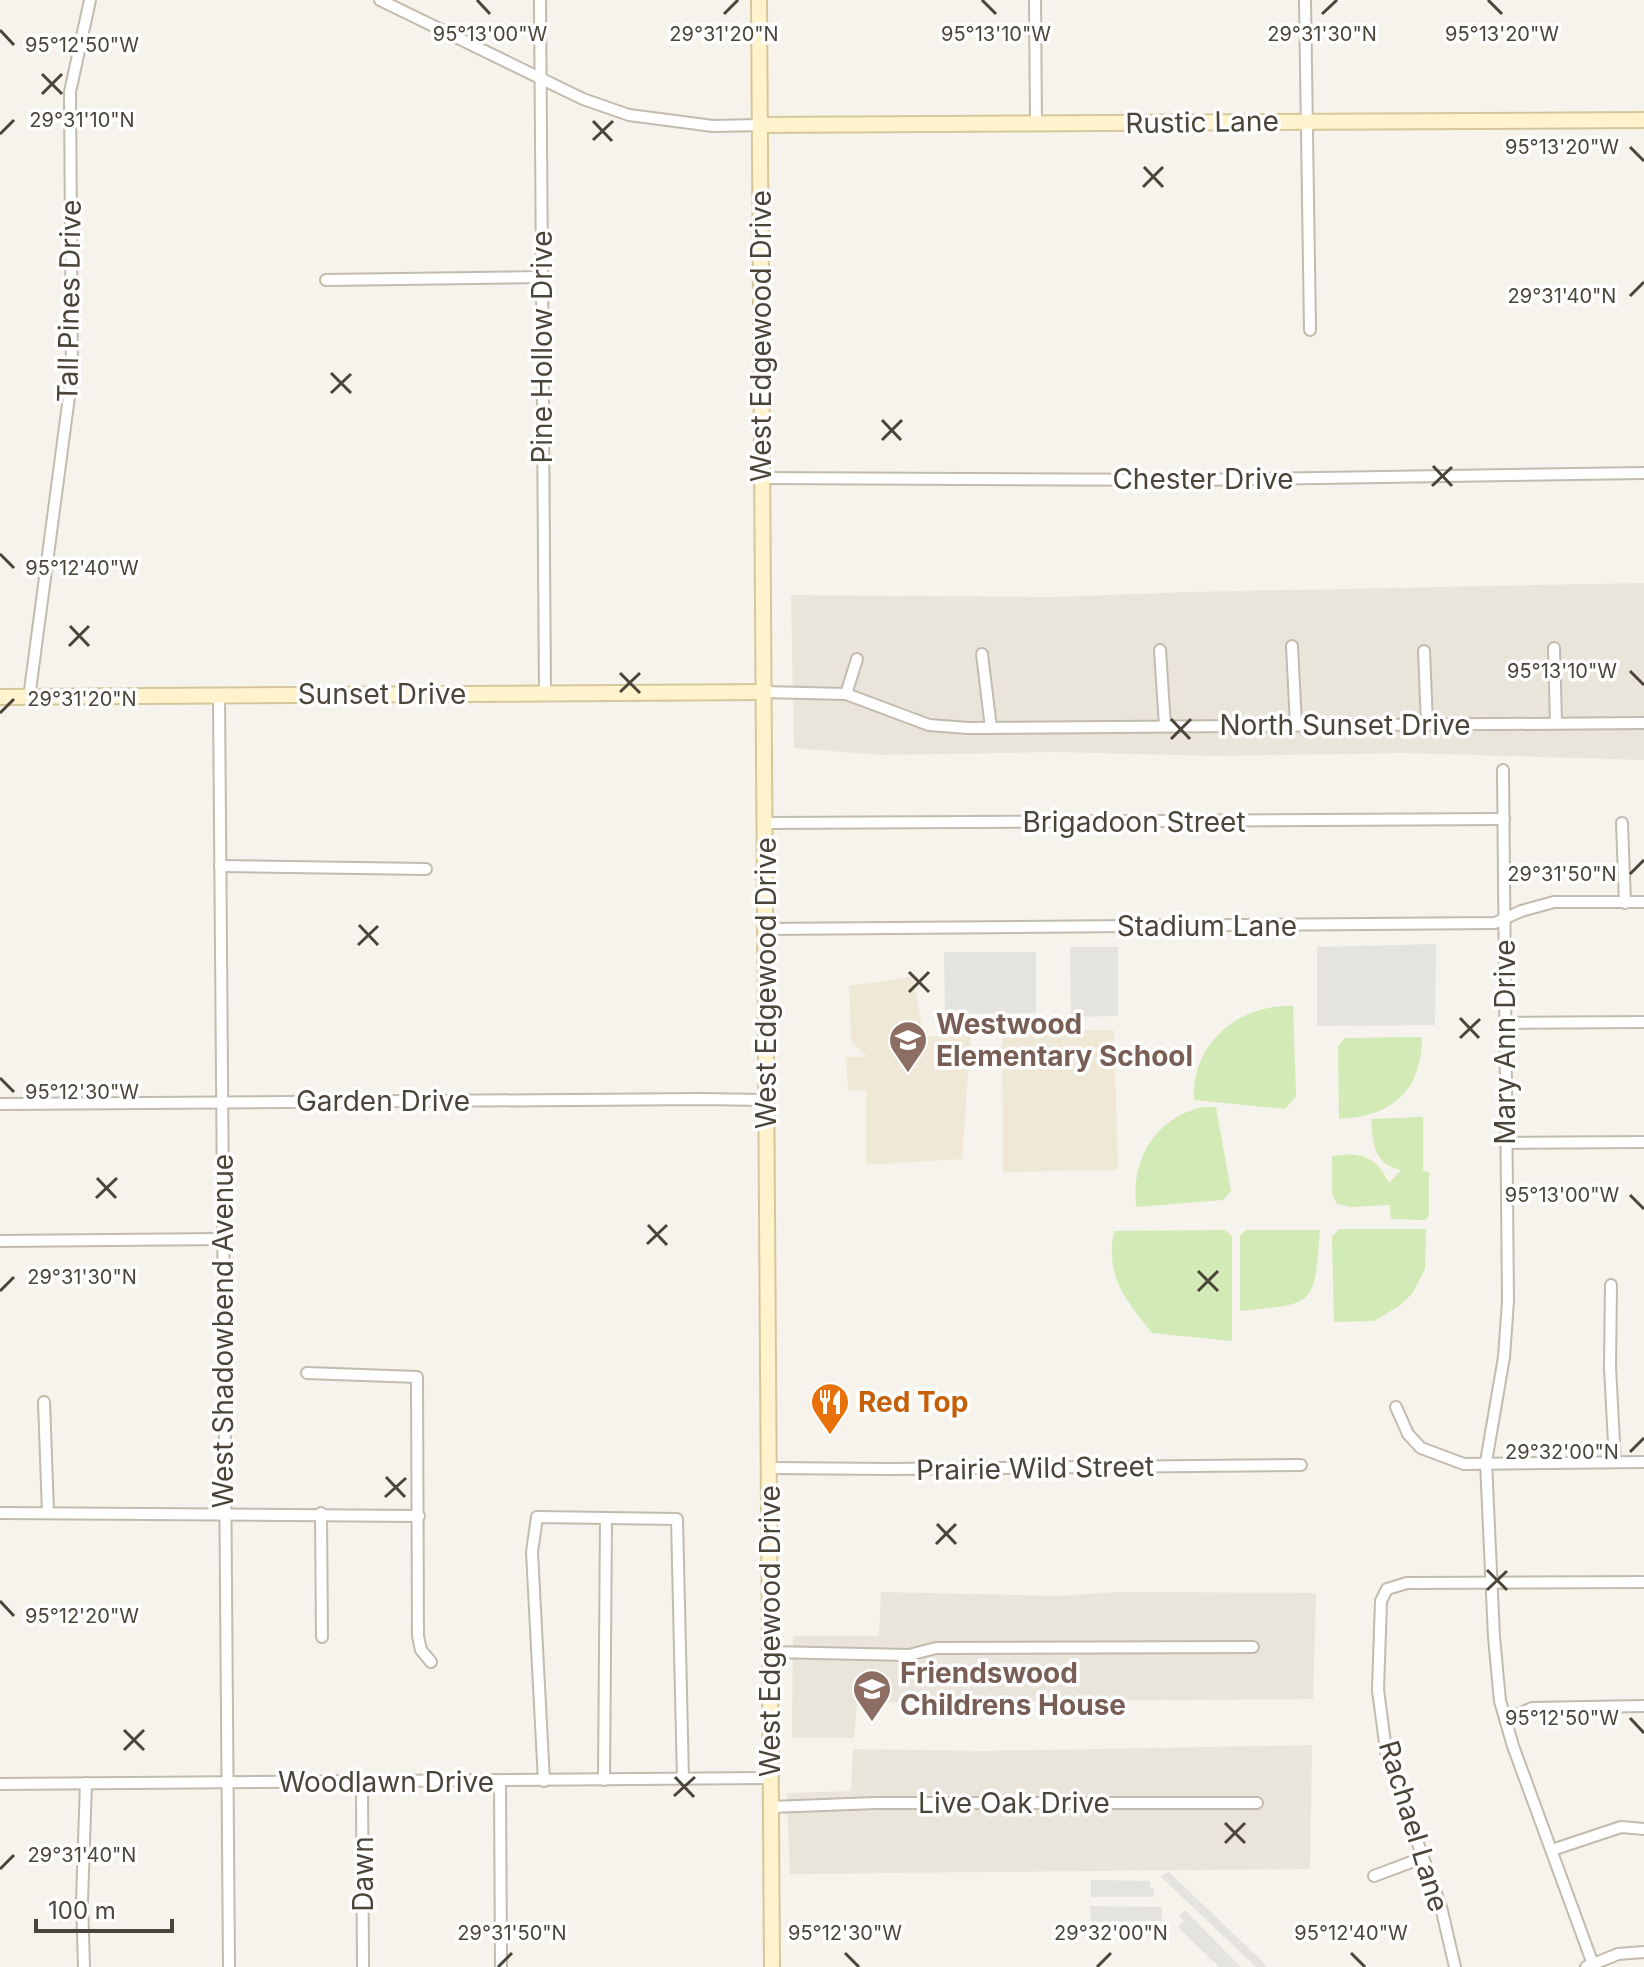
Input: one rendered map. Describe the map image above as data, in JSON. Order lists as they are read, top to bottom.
{
  "streets": {
    "main road": ["Rustic Lane", "West Edgewood Drive", "Sunset Drive"],
    "street": [
      "Tall Pines Drive",
      "Pine Hollow Drive",
      "Chester Drive",
      "North Sunset Drive",
      "Brigadoon Street",
      "Stadium Lane",
      "Mary Ann Drive",
      "Garden Drive",
      "West Shadowbend Avenue",
      "Prairie Wild Street",
      "Woodlawn Drive",
      "Live Oak Drive",
      "Rachael Lane",
      "Dawn"
    ]
  },
  "crossings": [
    ["Rustic Lane", "West Edgewood Drive"],
    ["Tall Pines Drive", "Sunset Drive"],
    ["West Edgewood Drive", "Chester Drive"],
    ["West Edgewood Drive", "Sunset Drive"],
    ["West Edgewood Drive", "North Sunset Drive"],
    ["West Edgewood Drive", "Brigadoon Street"],
    ["West Edgewood Drive", "Stadium Lane"],
    ["West Edgewood Drive", "Garden Drive"],
    ["West Edgewood Drive", "Prairie Wild Street"],
    ["West Edgewood Drive", "Woodlawn Drive"],
    ["West Edgewood Drive", "Live Oak Drive"],
    ["Pine Hollow Drive", "Sunset Drive"],
    ["Sunset Drive", "North Sunset Drive"],
    ["Sunset Drive", "West Shadowbend Avenue"],
    ["Brigadoon Street", "Mary Ann Drive"],
    ["Stadium Lane", "Mary Ann Drive"],
    ["Mary Ann Drive", "Rachael Lane"],
    ["Garden Drive", "West Shadowbend Avenue"],
    ["West Shadowbend Avenue", "Woodlawn Drive"],
    ["Woodlawn Drive", "Dawn"]
  ],
  "places": {
    "school or university": ["Westwood Elementary School", "Friendswood Childrens House"],
    "restaurant": ["Red Top"]
  },
  "scale_bar": "100 m",
  "coordinates": [
    "29°31'20\"N",
    "29°31'30\"N",
    "95°13'00\"W",
    "95°13'10\"W",
    "95°13'20\"W",
    "95°12'50\"W",
    "29°31'10\"N",
    "29°31'40\"N",
    "95°12'40\"W",
    "29°31'50\"N",
    "95°12'30\"W",
    "29°32'00\"N",
    "95°12'20\"W"
  ]
}
